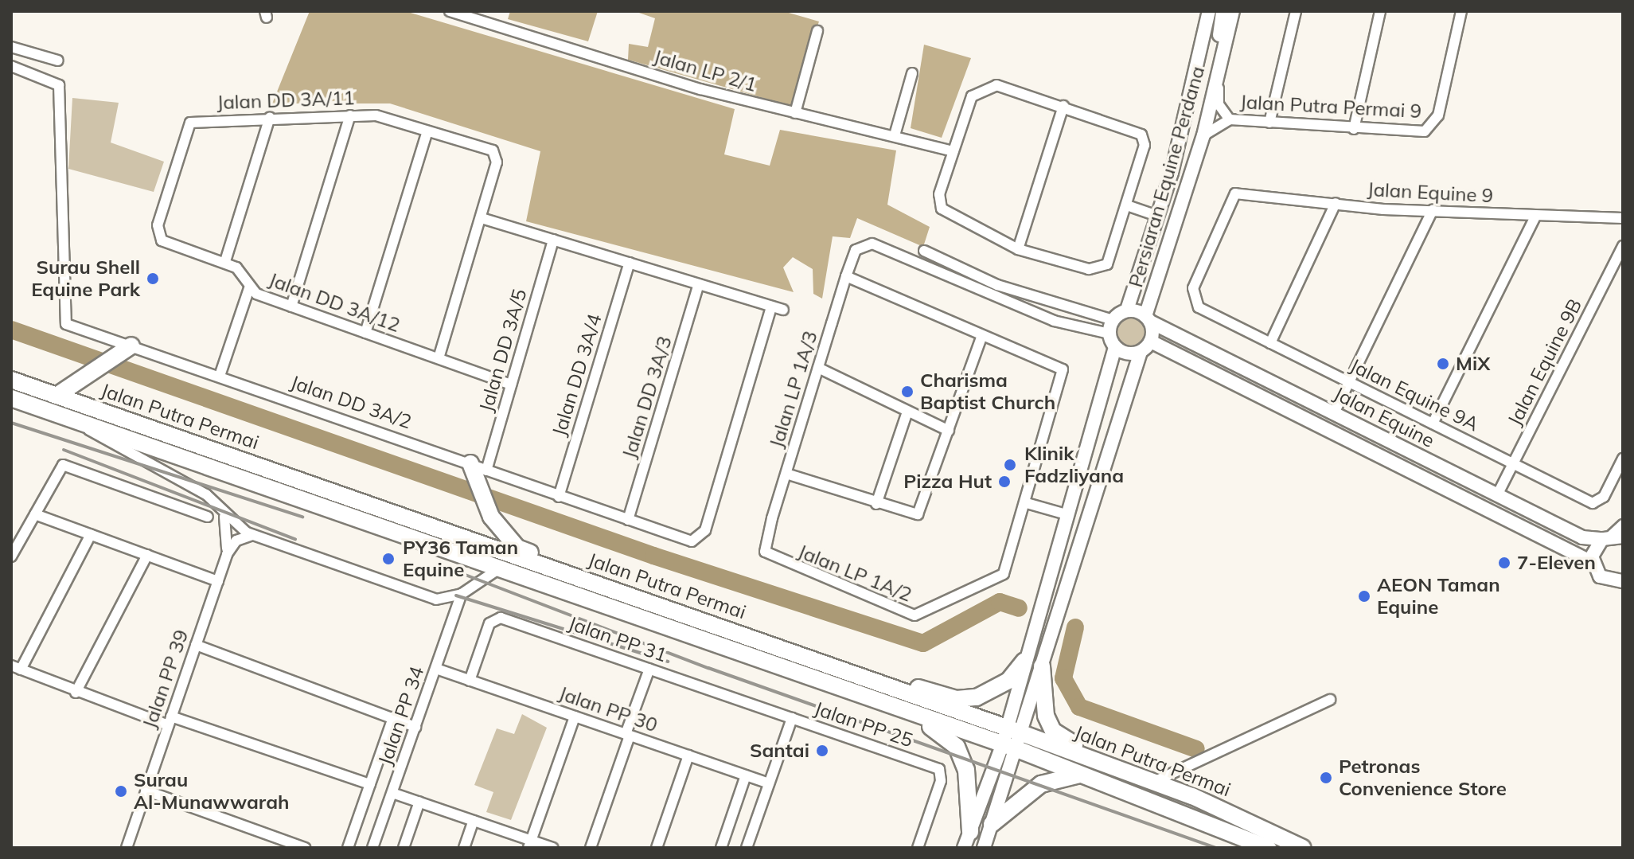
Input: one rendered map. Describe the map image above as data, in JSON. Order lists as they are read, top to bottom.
{
  "streets": {
    "main road": ["Jalan Putra Permai"],
    "street": [
      "Jalan LP 2/1",
      "Jalan DD 3A/11",
      "Jalan Putra Permai 9",
      "Persiaran Equine Perdana",
      "Jalan Equine 9",
      "Jalan DD 3A/12",
      "Jalan DD 3A/5",
      "Jalan Equine 9B",
      "Jalan DD 3A/4",
      "Jalan LP 1A/3",
      "Jalan Equine 9A",
      "Jalan DD 3A/3",
      "Jalan DD 3A/2",
      "Jalan Equine",
      "Jalan LP 1A/2",
      "Jalan PP 31",
      "Jalan PP 39",
      "Jalan PP 30",
      "Jalan PP 34",
      "Jalan PP 25"
    ]
  },
  "crossings": [
    ["Jalan DD 3A/11", "Jalan DD 3A/12"],
    ["Jalan Putra Permai 9", "Persiaran Equine Perdana"],
    ["Persiaran Equine Perdana", "Jalan LP 1A/3"],
    ["Persiaran Equine Perdana", "Jalan Equine"],
    ["Jalan Equine 9", "Jalan Equine 9A"],
    ["Jalan DD 3A/12", "Jalan DD 3A/5"],
    ["Jalan DD 3A/5", "Jalan DD 3A/2"],
    ["Jalan Equine 9B", "Jalan Equine 9A"],
    ["Jalan Equine 9B", "Jalan Equine"],
    ["Jalan DD 3A/4", "Jalan DD 3A/2"],
    ["Jalan LP 1A/3", "Jalan Equine"],
    ["Jalan LP 1A/3", "Jalan LP 1A/2"],
    ["Jalan DD 3A/3", "Jalan DD 3A/2"],
    ["Jalan PP 31", "Jalan PP 30"],
    ["Jalan PP 31", "Jalan PP 25"],
    ["Jalan PP 30", "Jalan PP 34"],
    ["Jalan PP 30", "Jalan PP 25"]
  ],
  "places": [
    "Surau Shell Equine Park",
    "MiX",
    "Charisma Baptist Church",
    "Klinik Fadzliyana",
    "Pizza Hut",
    "PY36 Taman Equine",
    "7-Eleven",
    "AEON Taman Equine",
    "Santai",
    "Petronas Convenience Store",
    "Surau Al-Munawwarah"
  ]
}
